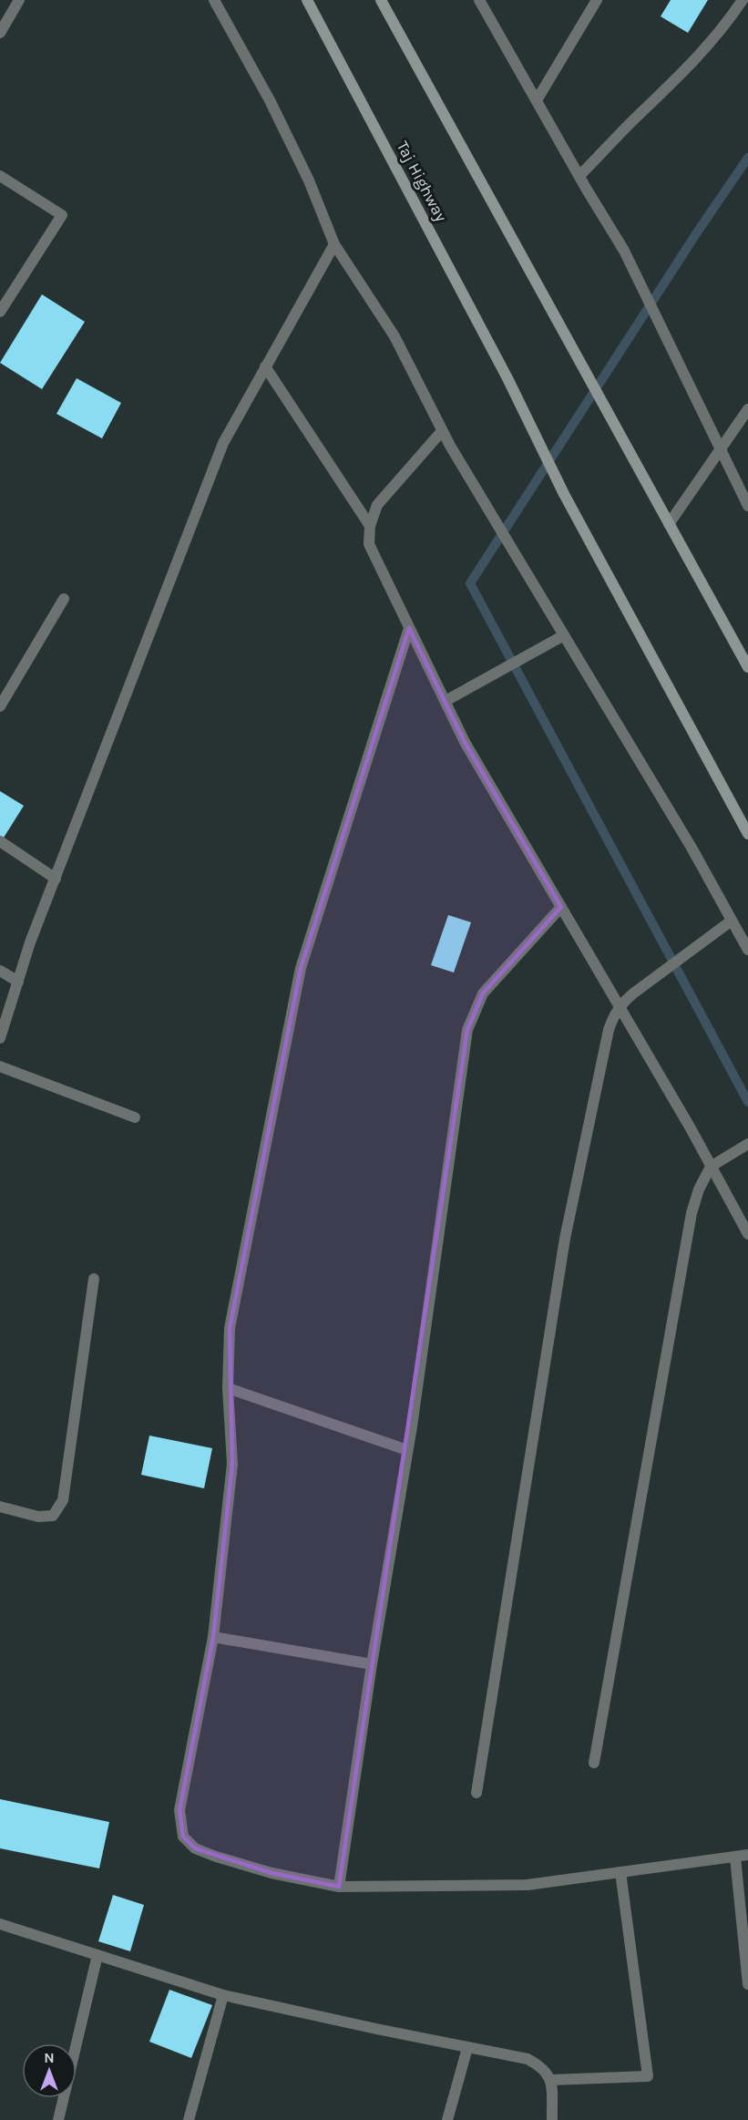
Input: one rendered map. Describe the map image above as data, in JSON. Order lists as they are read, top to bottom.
{
  "streets": {
    "main road": ["Taj Highway"]
  },
  "north": "top"
}
